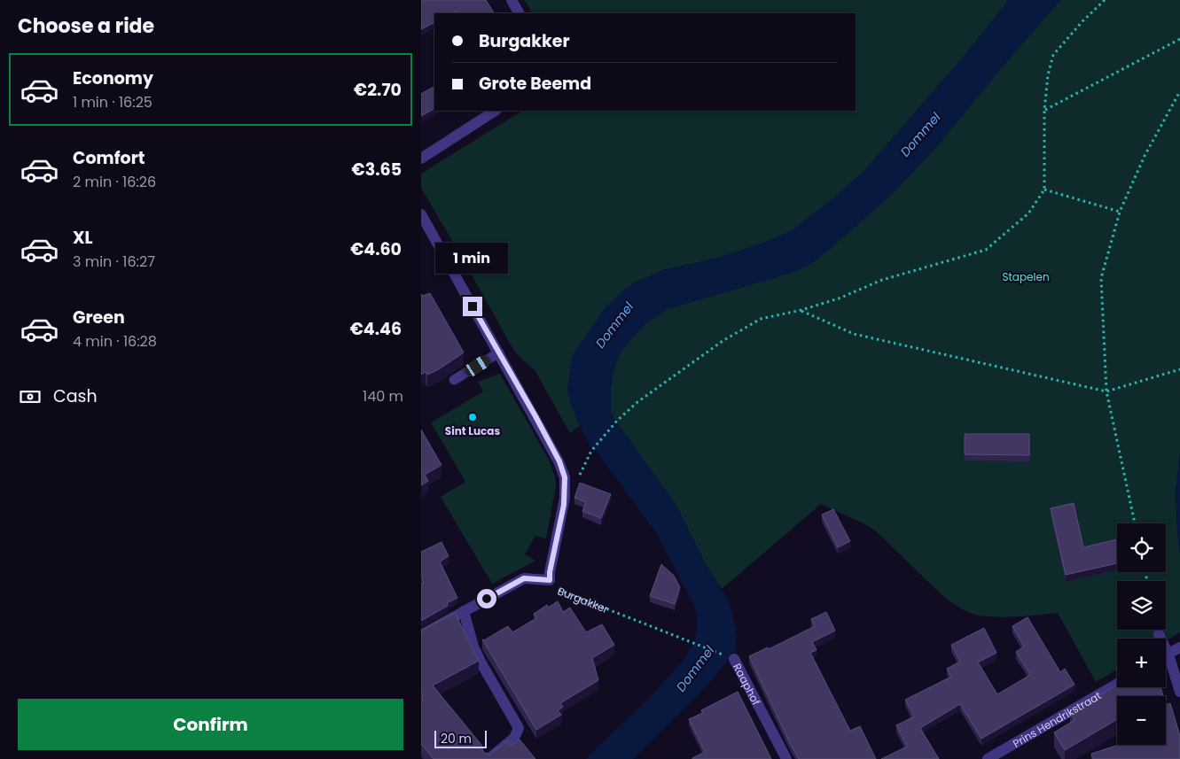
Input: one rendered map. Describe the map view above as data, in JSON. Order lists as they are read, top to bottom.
{
  "streets": {
    "street": ["Burgakker", "Raaphof", "Prins Hendrikstraat"]
  },
  "crossings": [
    ["Burgakker", "Raaphof"]
  ],
  "water": ["Dommel"],
  "parks": ["Stapelen"],
  "places": ["Sint Lucas"],
  "scale_bar": "20 m",
  "page": {
    "heading": "Choose a ride",
    "banner": ["Burgakker", "Grote Beemd"],
    "list": [
      {
        "name": "Economy",
        "note": "1 min · 16:25",
        "value": "€2.70"
      },
      {
        "name": "Comfort",
        "note": "2 min · 16:26",
        "value": "€3.65"
      },
      {
        "name": "XL",
        "note": "3 min · 16:27",
        "value": "€4.60"
      },
      {
        "name": "Green",
        "note": "4 min · 16:28",
        "value": "€4.46"
      }
    ],
    "bubble": "1 min",
    "pay": ["Cash", "140 m"],
    "map_buttons": ["+", "−"],
    "buttons": "Confirm",
    "scale": "20 m"
  }
}
